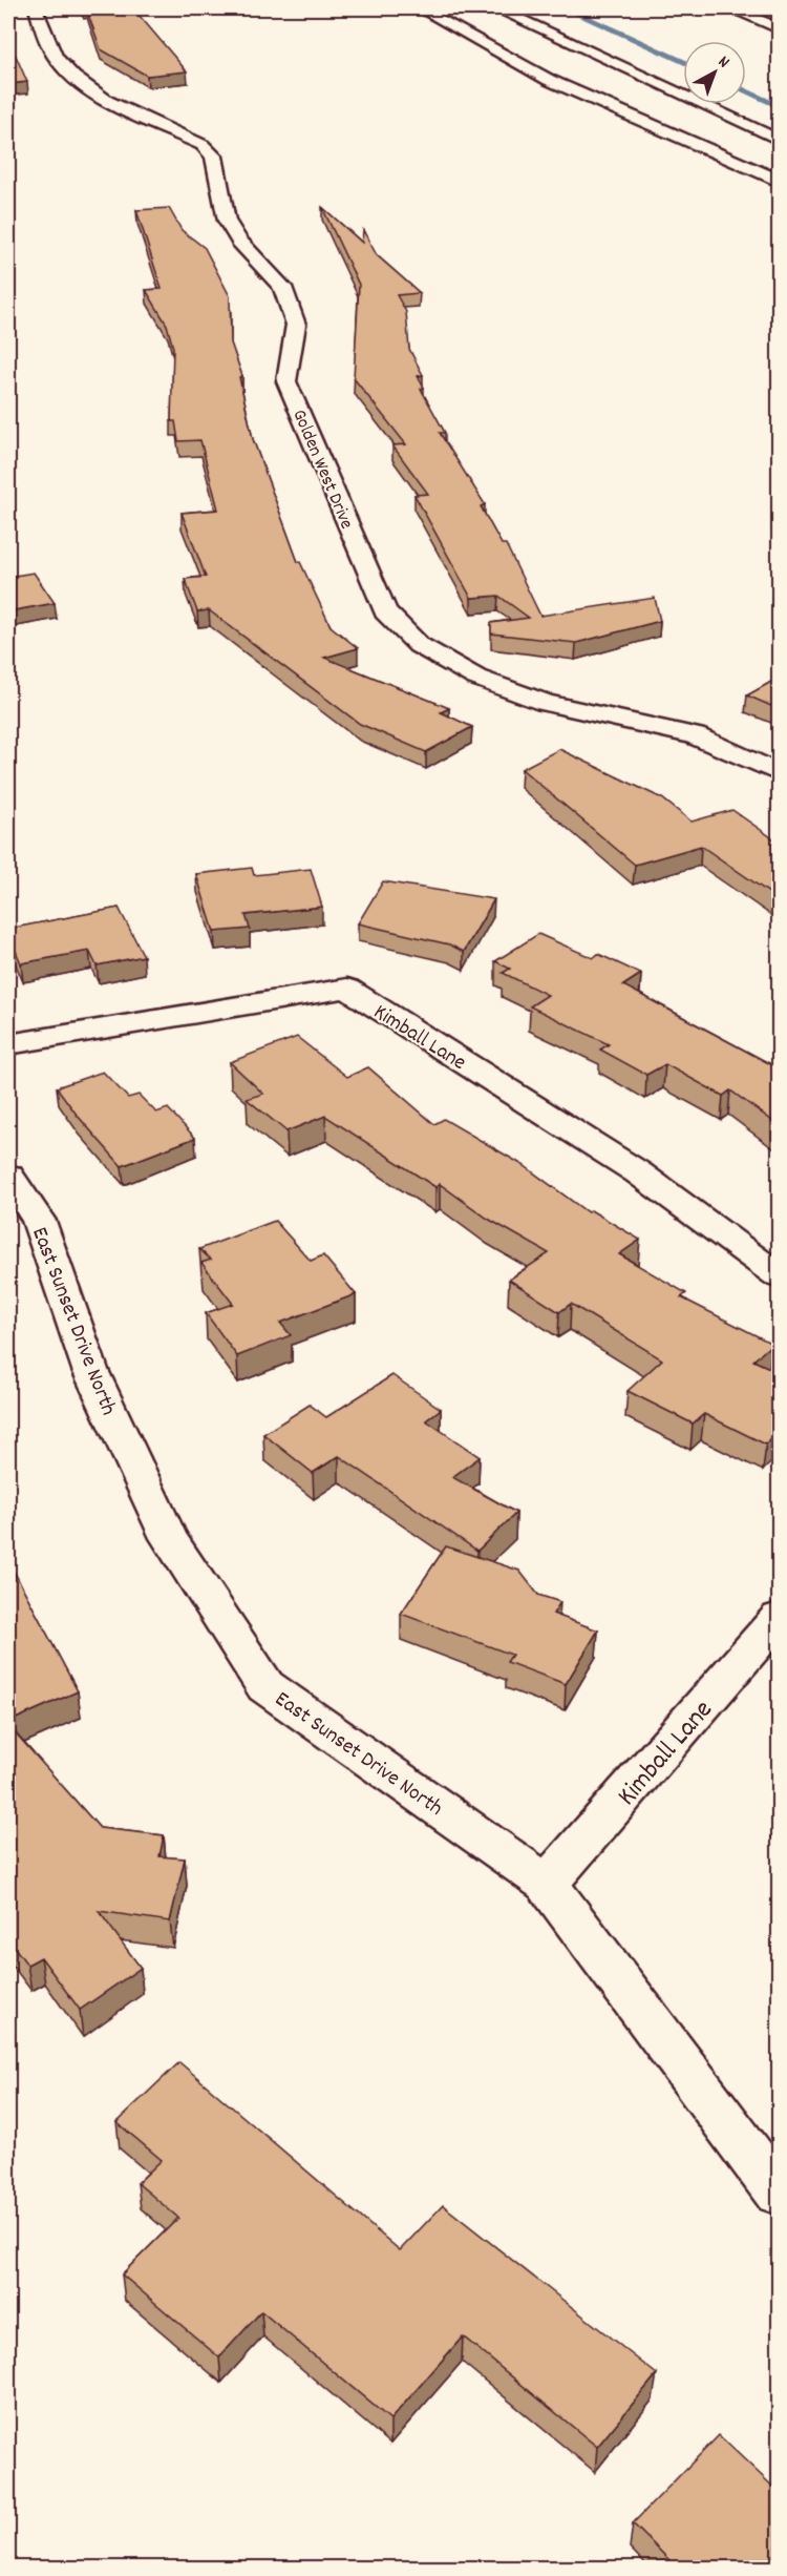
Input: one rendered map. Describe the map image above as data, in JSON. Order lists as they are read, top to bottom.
{
  "streets": {
    "main road": ["Golden West Drive", "Kimball Lane", "East Sunset Drive North"]
  },
  "crossings": [
    ["Kimball Lane", "East Sunset Drive North"]
  ],
  "north": "top right"
}
